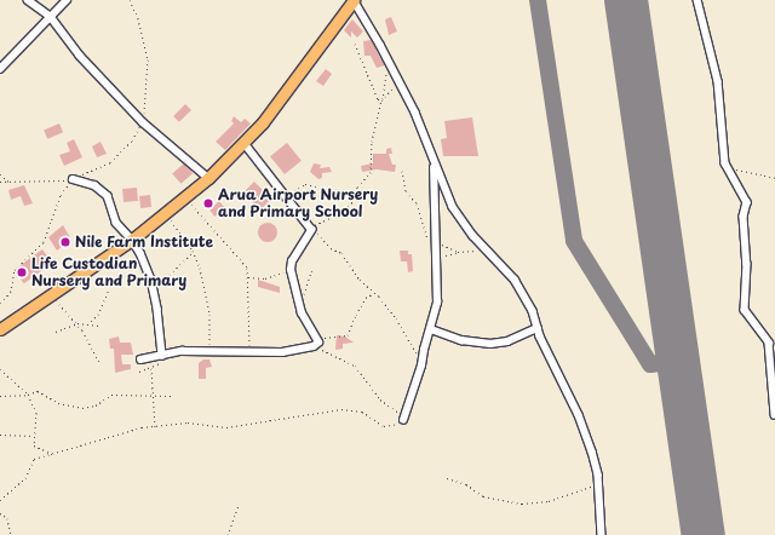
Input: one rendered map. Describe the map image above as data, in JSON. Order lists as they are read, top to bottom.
{
  "places": ["Arua Airport Nursery and Primary School", "Nile Farm Institute", "Life Custodian Nursery and Primary"]
}
